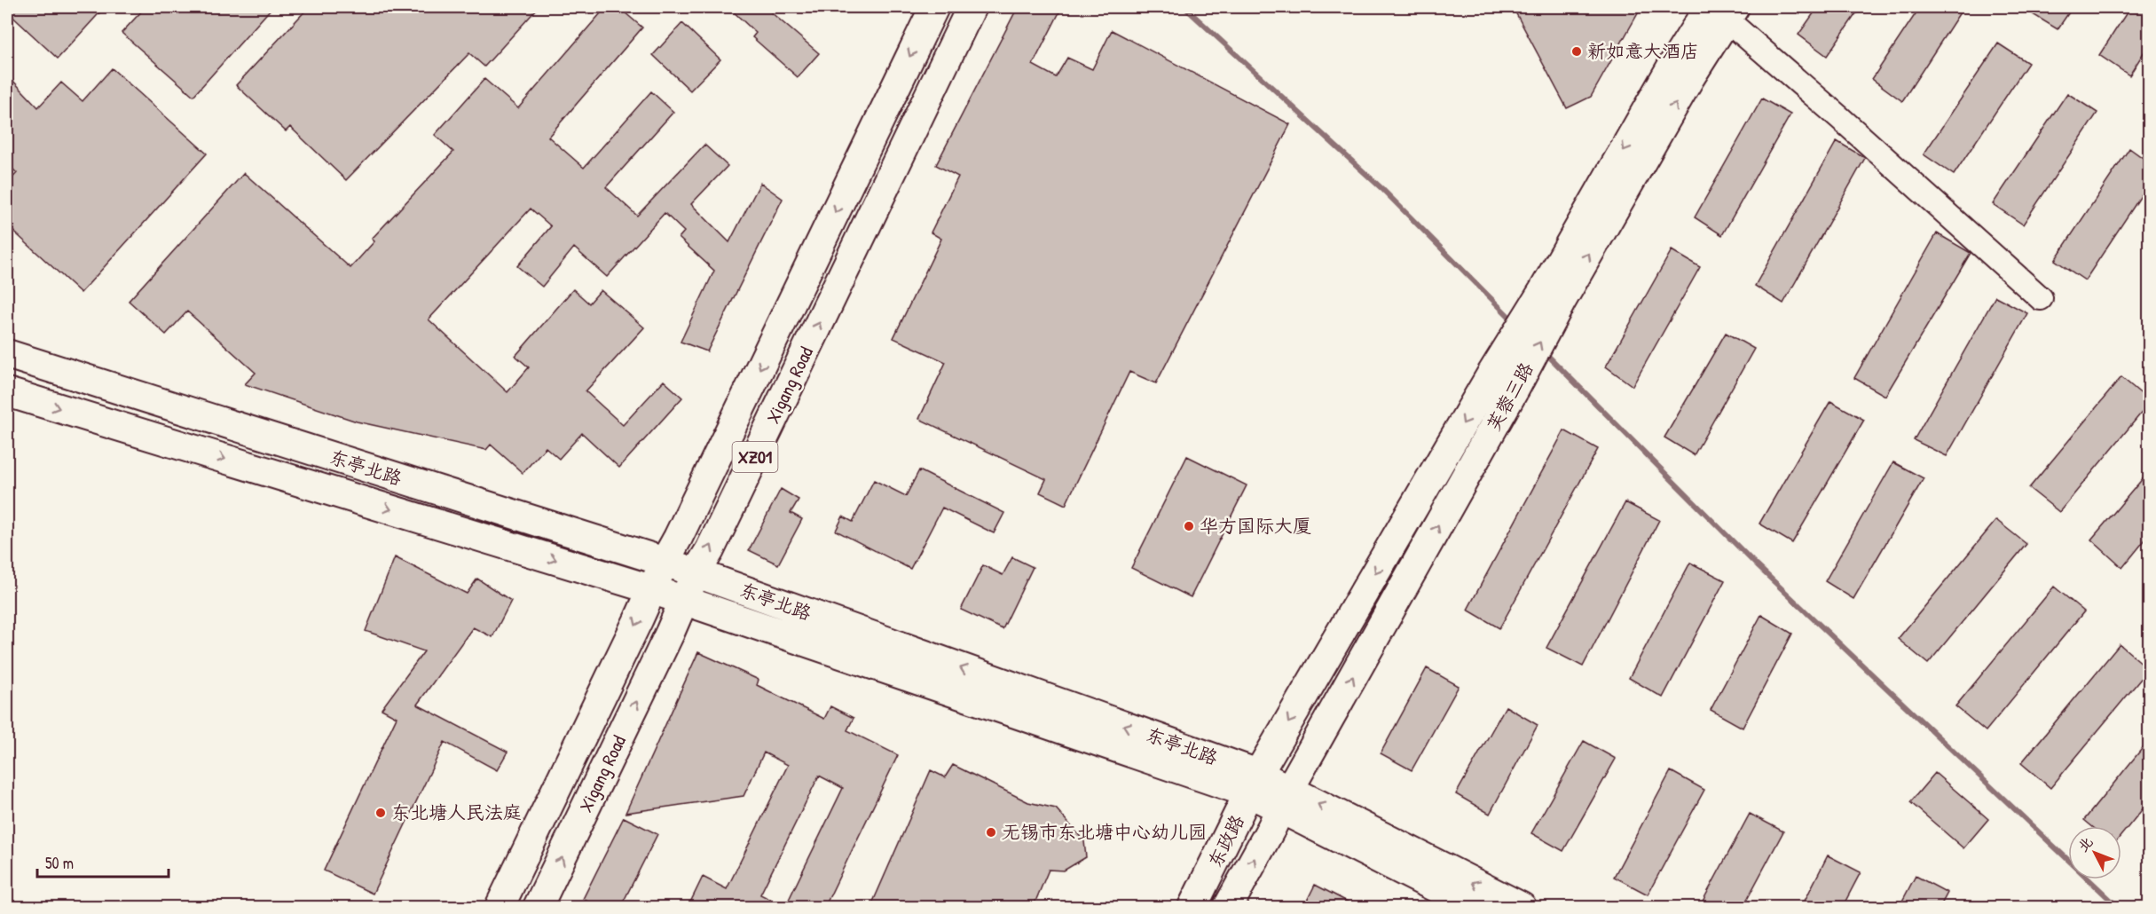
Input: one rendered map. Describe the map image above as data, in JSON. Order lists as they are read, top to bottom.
{
  "streets": {
    "main road": [
      "Xigang Road",
      "芙蓉三路",
      "XZ01",
      "东亭北路",
      "东政路"
    ]
  },
  "crossings": [
    ["Xigang Road", "东亭北路"],
    ["芙蓉三路", "东亭北路"],
    ["芙蓉三路", "东政路"],
    ["东亭北路", "东政路"]
  ],
  "places": [
    "新如意大酒店",
    "华方国际大厦",
    "东北塘人民法庭",
    "无锡市东北塘中心幼儿园"
  ],
  "scale_bar": "50 m",
  "north": "top left"
}
